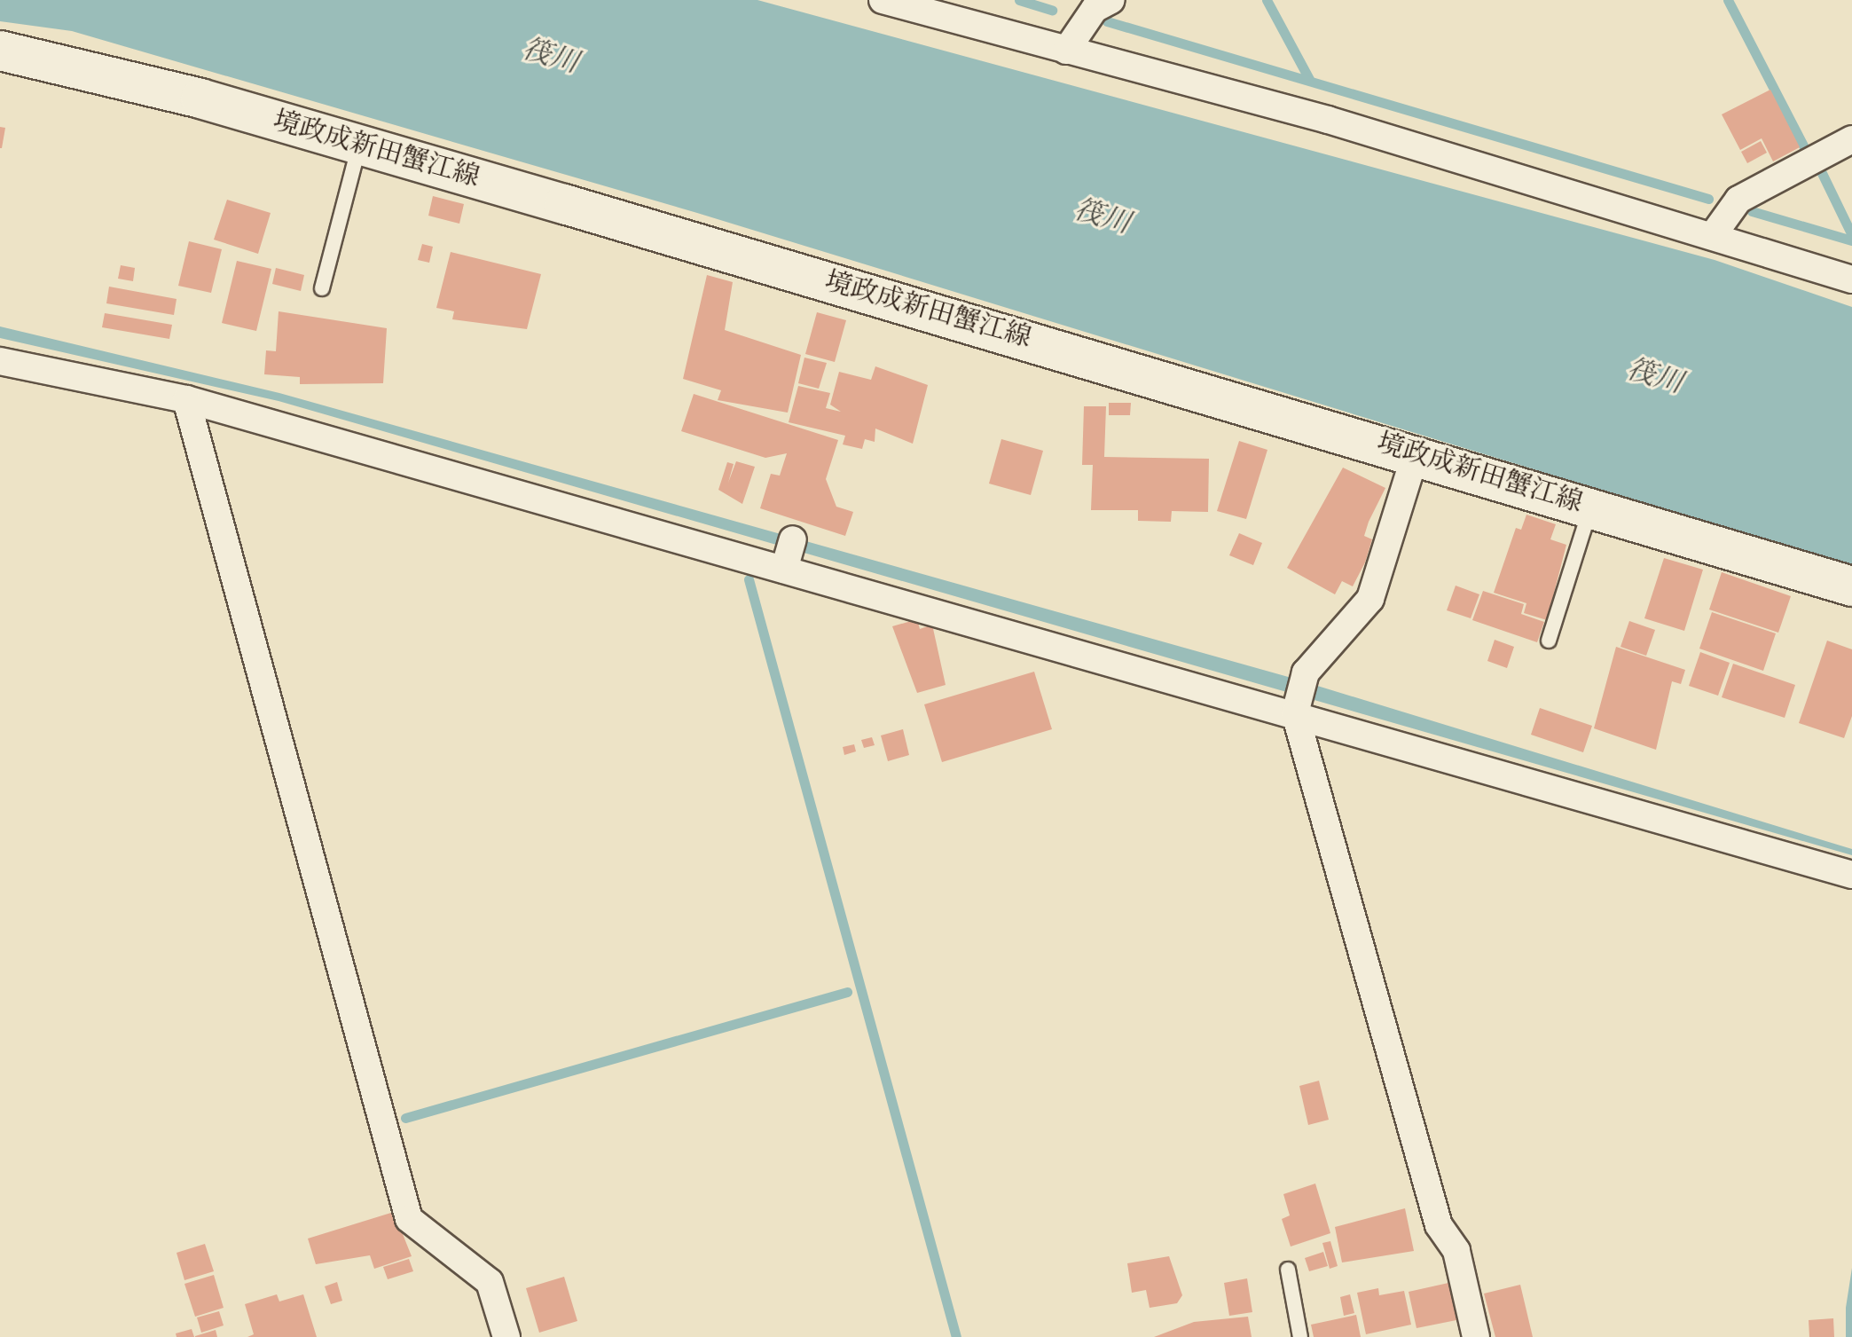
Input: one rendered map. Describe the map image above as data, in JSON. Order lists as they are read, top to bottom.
{
  "streets": {
    "main road": ["境政成新田蟹江線"]
  },
  "water": ["筏川"]
}
